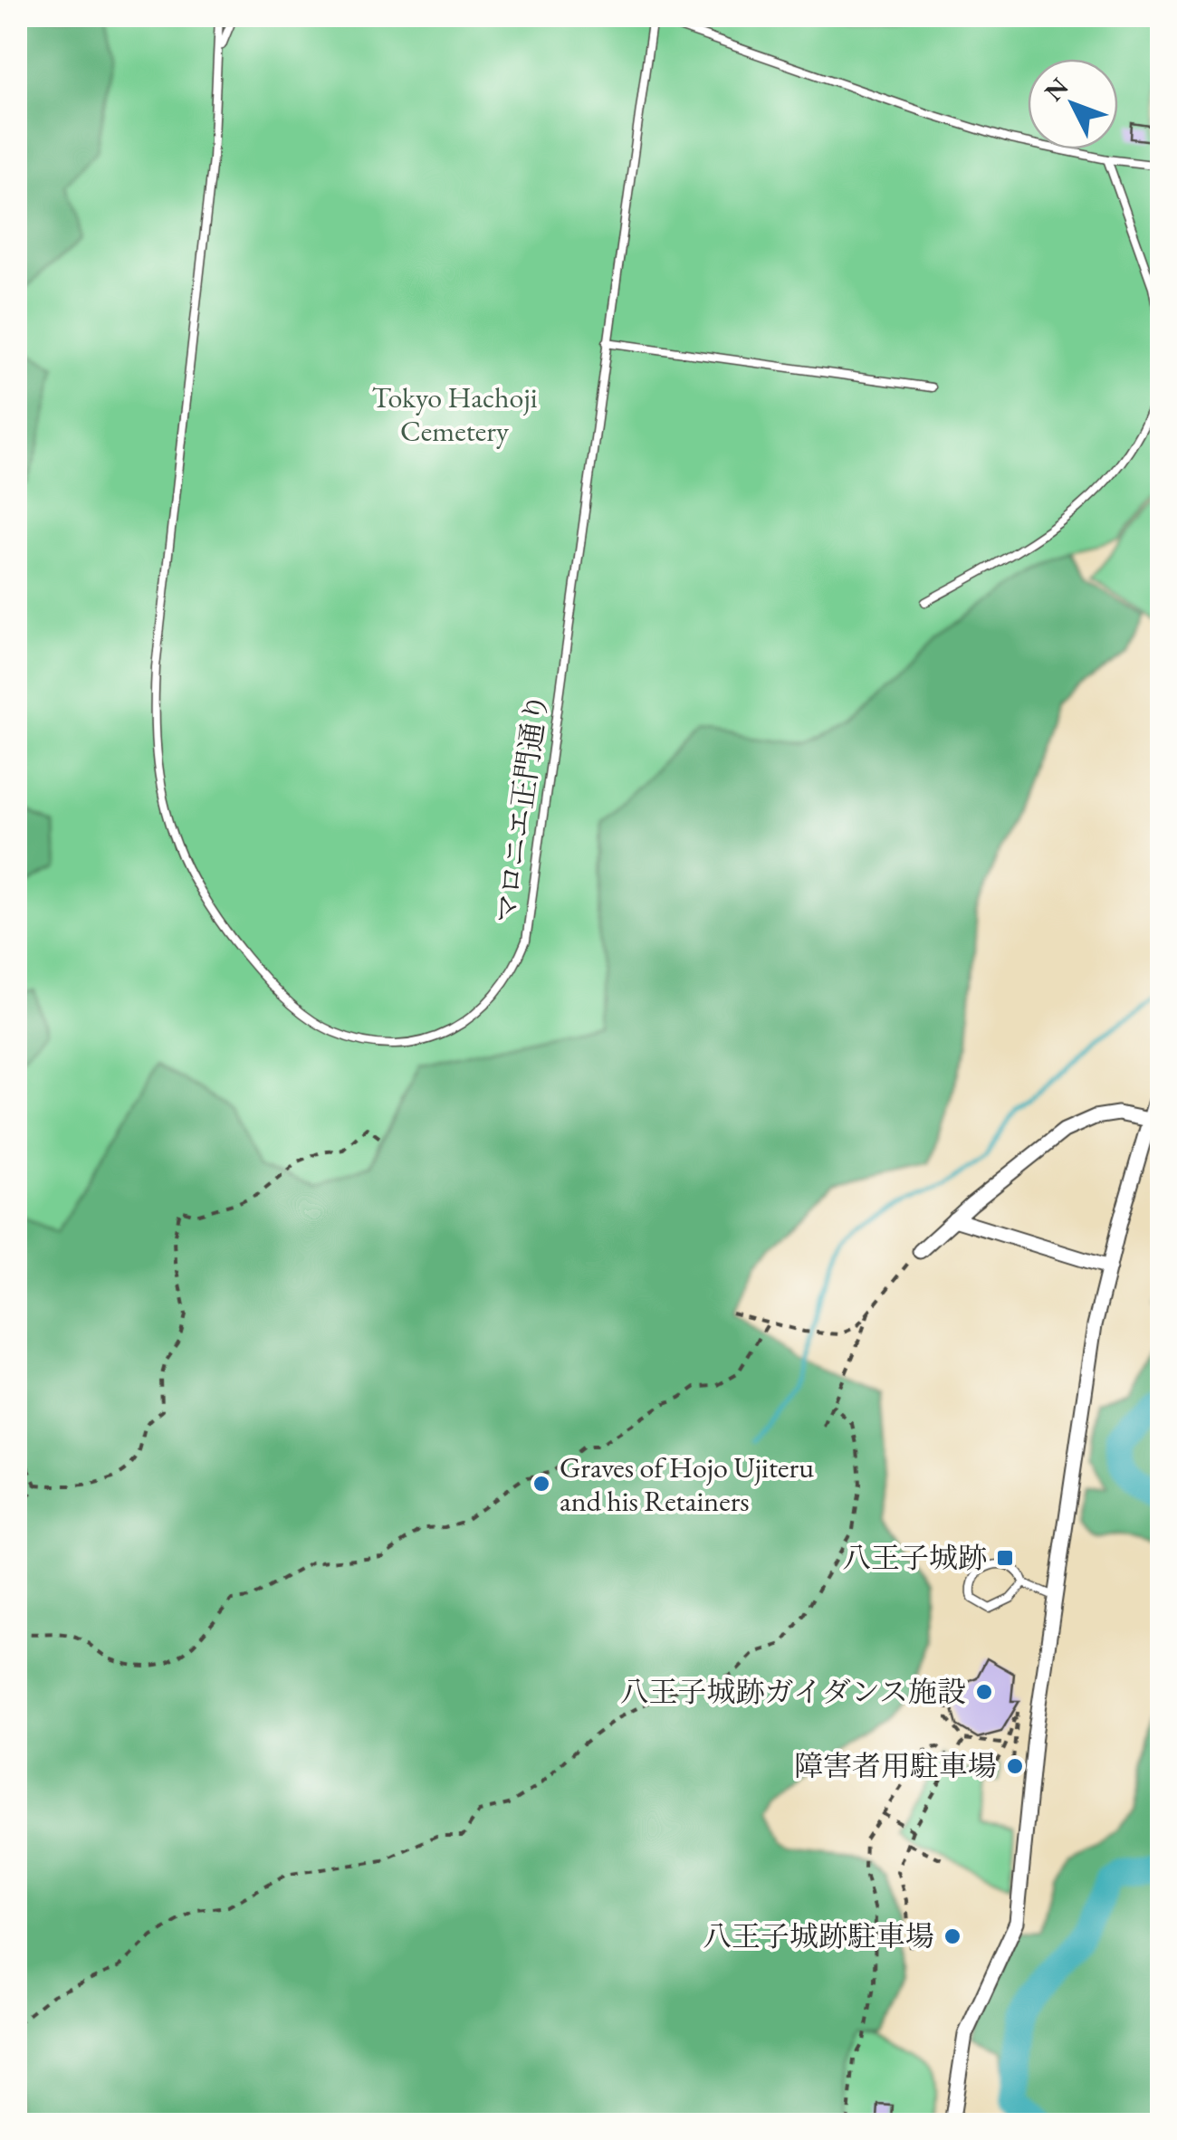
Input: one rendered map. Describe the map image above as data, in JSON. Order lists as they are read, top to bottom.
{
  "streets": {
    "lane": ["マロニエ正門通り"]
  },
  "parks": ["Tokyo Hachoji Cemetery"],
  "places": {
    "other": [
      "Graves of Hojo Ujiteru and his Retainers",
      "八王子城跡ガイダンス施設",
      "障害者用駐車場",
      "八王子城跡駐車場"
    ],
    "transit": ["八王子城跡"]
  },
  "north": "top left"
}
